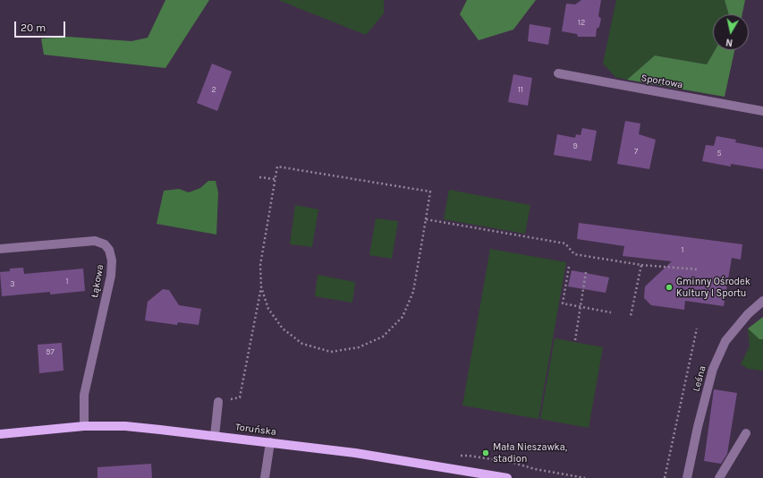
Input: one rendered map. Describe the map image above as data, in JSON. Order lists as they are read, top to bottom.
{
  "streets": {
    "main road": ["Toruńska"],
    "street": ["Sportowa", "Łąkowa", "Leśna"]
  },
  "crossings": [
    ["Łąkowa", "Toruńska"]
  ],
  "places": ["Gminny Ośrodek Kultury I Sportu", "Mała Nieszawka, stadion"],
  "house_numbers": [
    "12",
    "2",
    "11",
    "9",
    "7",
    "5",
    "1",
    "1",
    "3",
    "97"
  ],
  "scale_bar": "20 m",
  "north": "bottom"
}
